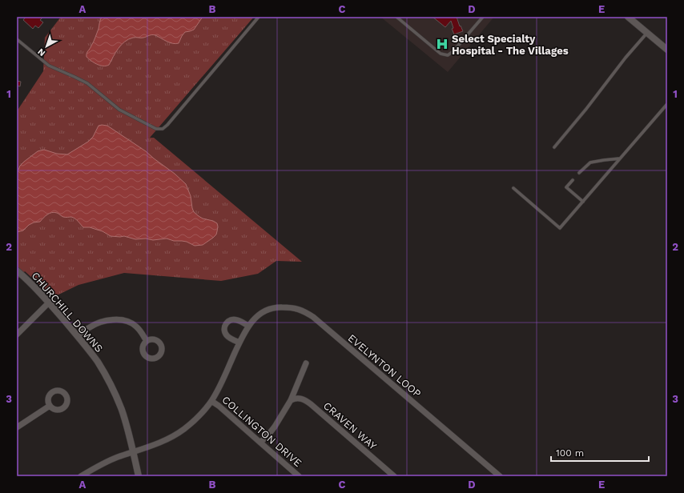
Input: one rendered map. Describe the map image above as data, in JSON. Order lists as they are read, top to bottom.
{
  "streets": {
    "street": [
      "CHURCHILL DOWNS",
      "EVELYNTON LOOP",
      "CRAVEN WAY",
      "COLLINGTON DRIVE"
    ]
  },
  "crossings": [
    ["CHURCHILL DOWNS", "EVELYNTON LOOP"],
    ["EVELYNTON LOOP", "COLLINGTON DRIVE"]
  ],
  "places": {
    "hospital": ["Select Specialty Hospital - The Villages"]
  },
  "scale_bar": "100 m",
  "north": "bottom left",
  "grid": {
    "columns": [
      "A",
      "B",
      "C",
      "D",
      "E"
    ],
    "rows": ["1", "2", "3"]
  }
}
